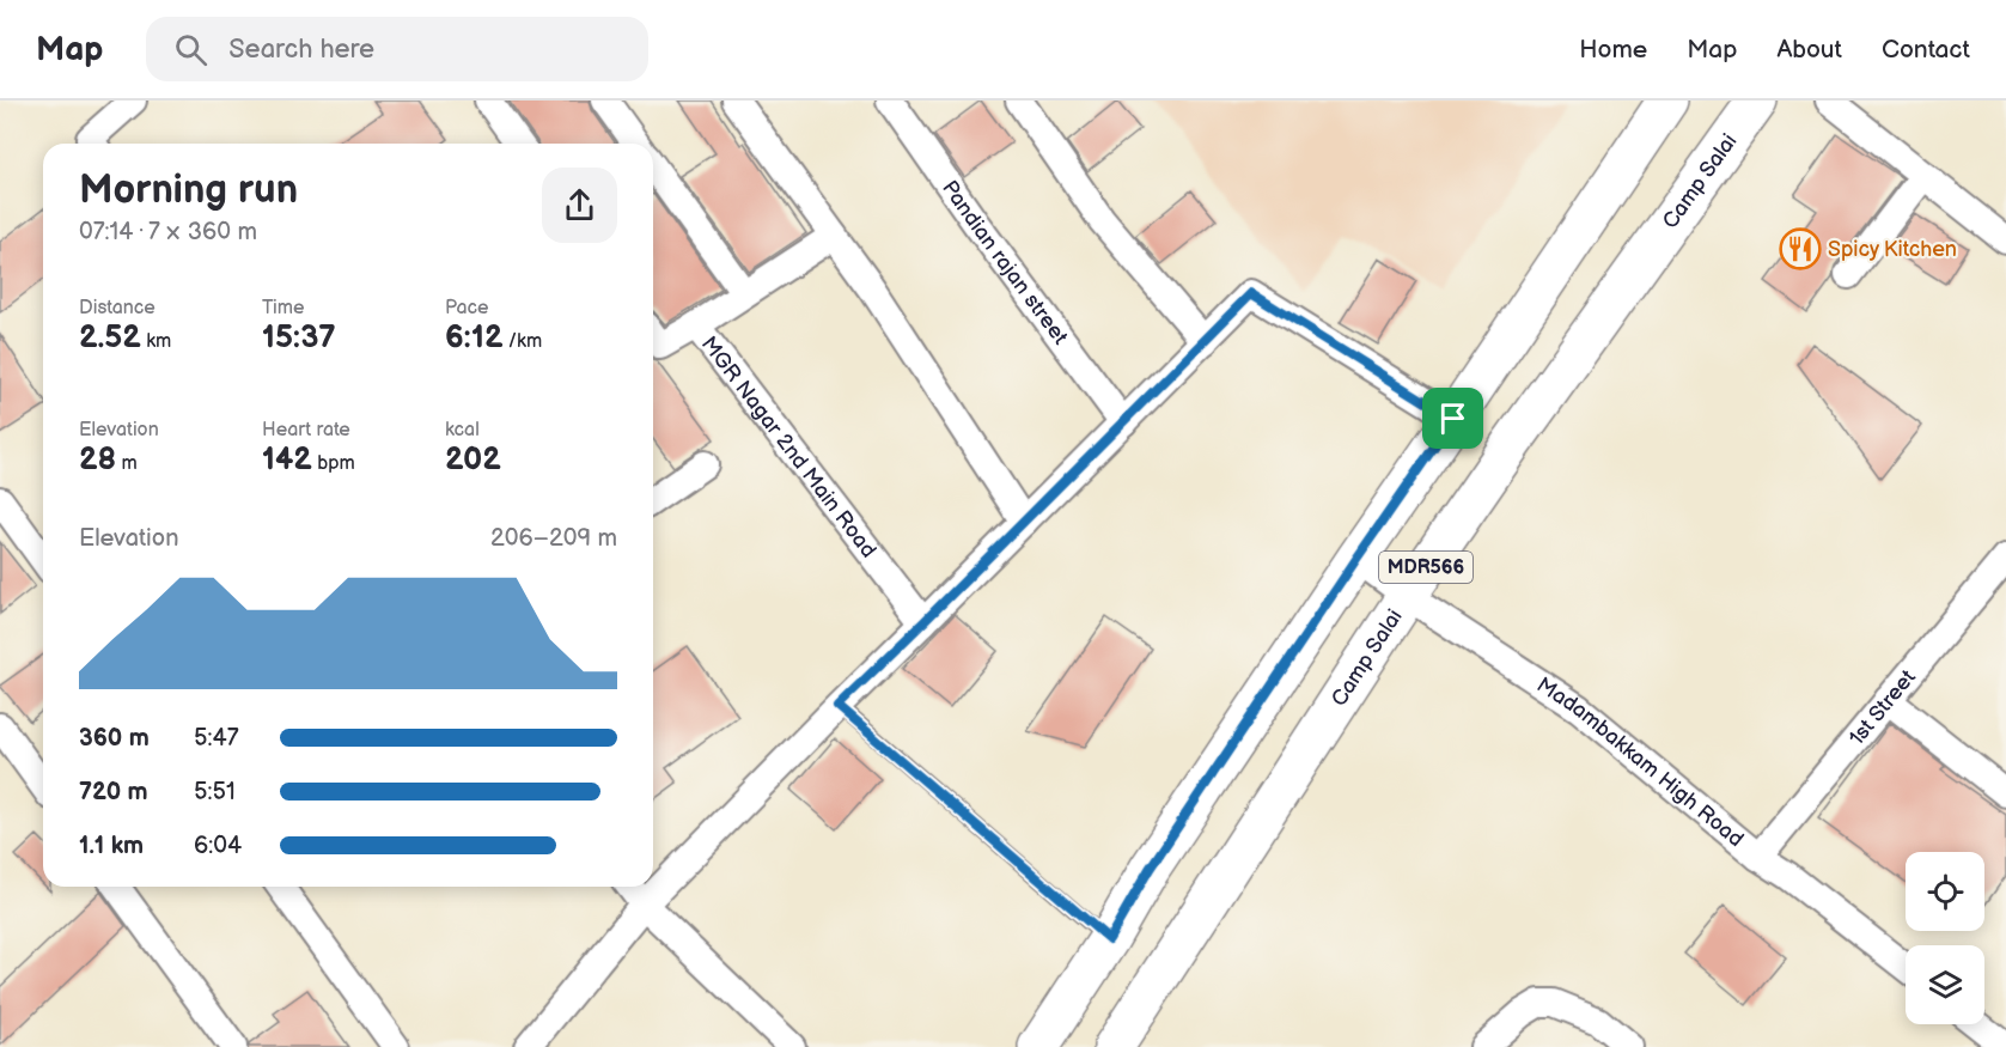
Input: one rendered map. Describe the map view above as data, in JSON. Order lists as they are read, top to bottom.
{
  "streets": {
    "main road": ["Camp Salai", "MDR566"],
    "street": [
      "Pandian rajan street",
      "MGR Nagar 2nd Main Road",
      "1st Street",
      "Madambakkam High Road"
    ]
  },
  "crossings": [
    ["Camp Salai", "Madambakkam High Road"],
    ["MDR566", "Madambakkam High Road"],
    ["1st Street", "Madambakkam High Road"]
  ],
  "places": {
    "restaurant": ["Spicy Kitchen"]
  },
  "page": {
    "header": "Map",
    "search": "Search here",
    "nav": [
      "Home",
      "Map",
      "About",
      "Contact"
    ],
    "heading": ["Morning run", "07:14 · 7 × 360 m"],
    "stats": [
      ["Distance", "2.52 km"],
      ["Time", "15:37"],
      ["Pace", "6:12 /km"],
      ["Elevation", "28 m"],
      ["Heart rate", "142 bpm"],
      ["kcal", "202"]
    ],
    "chart": ["Elevation", "206–209 m"],
    "list": [
      {
        "name": "360 m",
        "note": "5:47"
      },
      {
        "name": "720 m",
        "note": "5:51"
      },
      {
        "name": "1.1 km",
        "note": "6:04"
      }
    ]
  }
}
